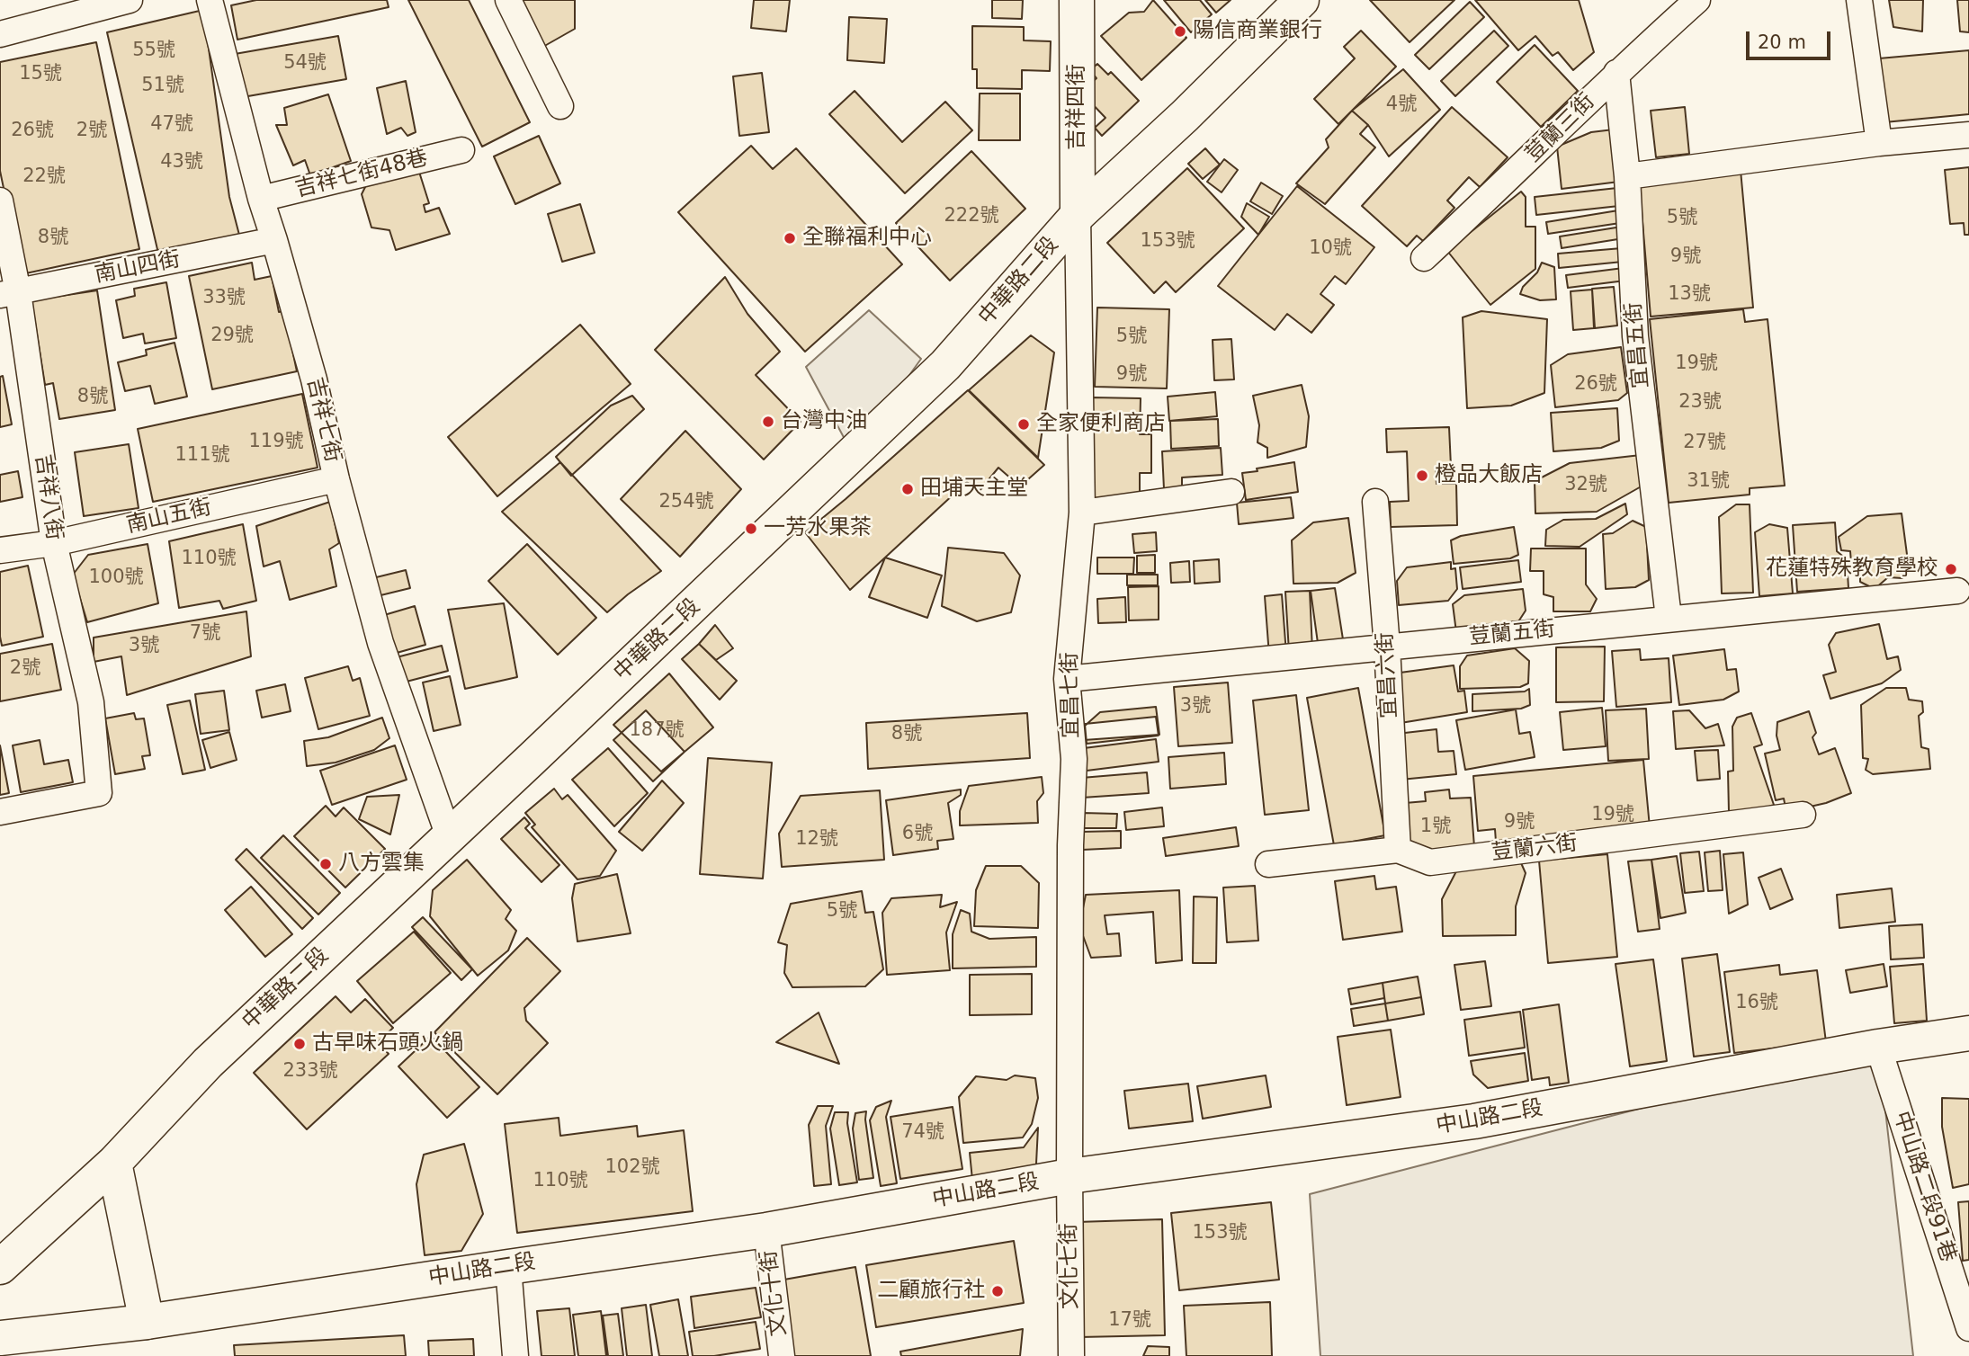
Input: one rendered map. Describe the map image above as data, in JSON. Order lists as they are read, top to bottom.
{
  "streets": {
    "street": [
      "吉祥四街",
      "荳蘭三街",
      "吉祥七街48巷",
      "南山四街",
      "中華路二段",
      "宜昌五街",
      "吉祥七街",
      "吉祥八街",
      "南山五街",
      "荳蘭五街",
      "宜昌六街",
      "宜昌七街",
      "荳蘭六街",
      "中山路二段",
      "中山路二段91巷",
      "文化七街",
      "文化十街"
    ]
  },
  "crossings": [
    ["吉祥四街", "中華路二段"],
    ["吉祥四街", "宜昌七街"],
    ["荳蘭三街", "宜昌五街"],
    ["吉祥七街48巷", "吉祥七街"],
    ["南山四街", "吉祥七街"],
    ["南山四街", "吉祥八街"],
    ["中華路二段", "吉祥七街"],
    ["中華路二段", "宜昌七街"],
    ["宜昌五街", "荳蘭五街"],
    ["吉祥七街", "南山五街"],
    ["吉祥八街", "南山五街"],
    ["荳蘭五街", "宜昌六街"],
    ["荳蘭五街", "宜昌七街"],
    ["宜昌六街", "荳蘭六街"],
    ["宜昌七街", "中山路二段"],
    ["宜昌七街", "文化七街"],
    ["中山路二段", "中山路二段91巷"],
    ["中山路二段", "文化七街"],
    ["中山路二段", "文化十街"]
  ],
  "places": [
    "陽信商業銀行",
    "全聯福利中心",
    "台灣中油",
    "全家便利商店",
    "橙品大飯店",
    "田埔天主堂",
    "一芳水果茶",
    "花蓮特殊教育學校",
    "八方雲集",
    "古早味石頭火鍋",
    "二顧旅行社"
  ],
  "house_numbers": [
    "55號",
    "54號",
    "15號",
    "51號",
    "4號",
    "47號",
    "26號",
    "2號",
    "43號",
    "22號",
    "222號",
    "5號",
    "8號",
    "153號",
    "10號",
    "9號",
    "13號",
    "33號",
    "29號",
    "5號",
    "19號",
    "9號",
    "26號",
    "8號",
    "23號",
    "119號",
    "27號",
    "111號",
    "31號",
    "32號",
    "254號",
    "110號",
    "100號",
    "7號",
    "3號",
    "2號",
    "3號",
    "187號",
    "8號",
    "19號",
    "9號",
    "1號",
    "6號",
    "12號",
    "5號",
    "16號",
    "233號",
    "74號",
    "102號",
    "110號",
    "153號",
    "17號"
  ],
  "scale_bar": "20 m"
}
